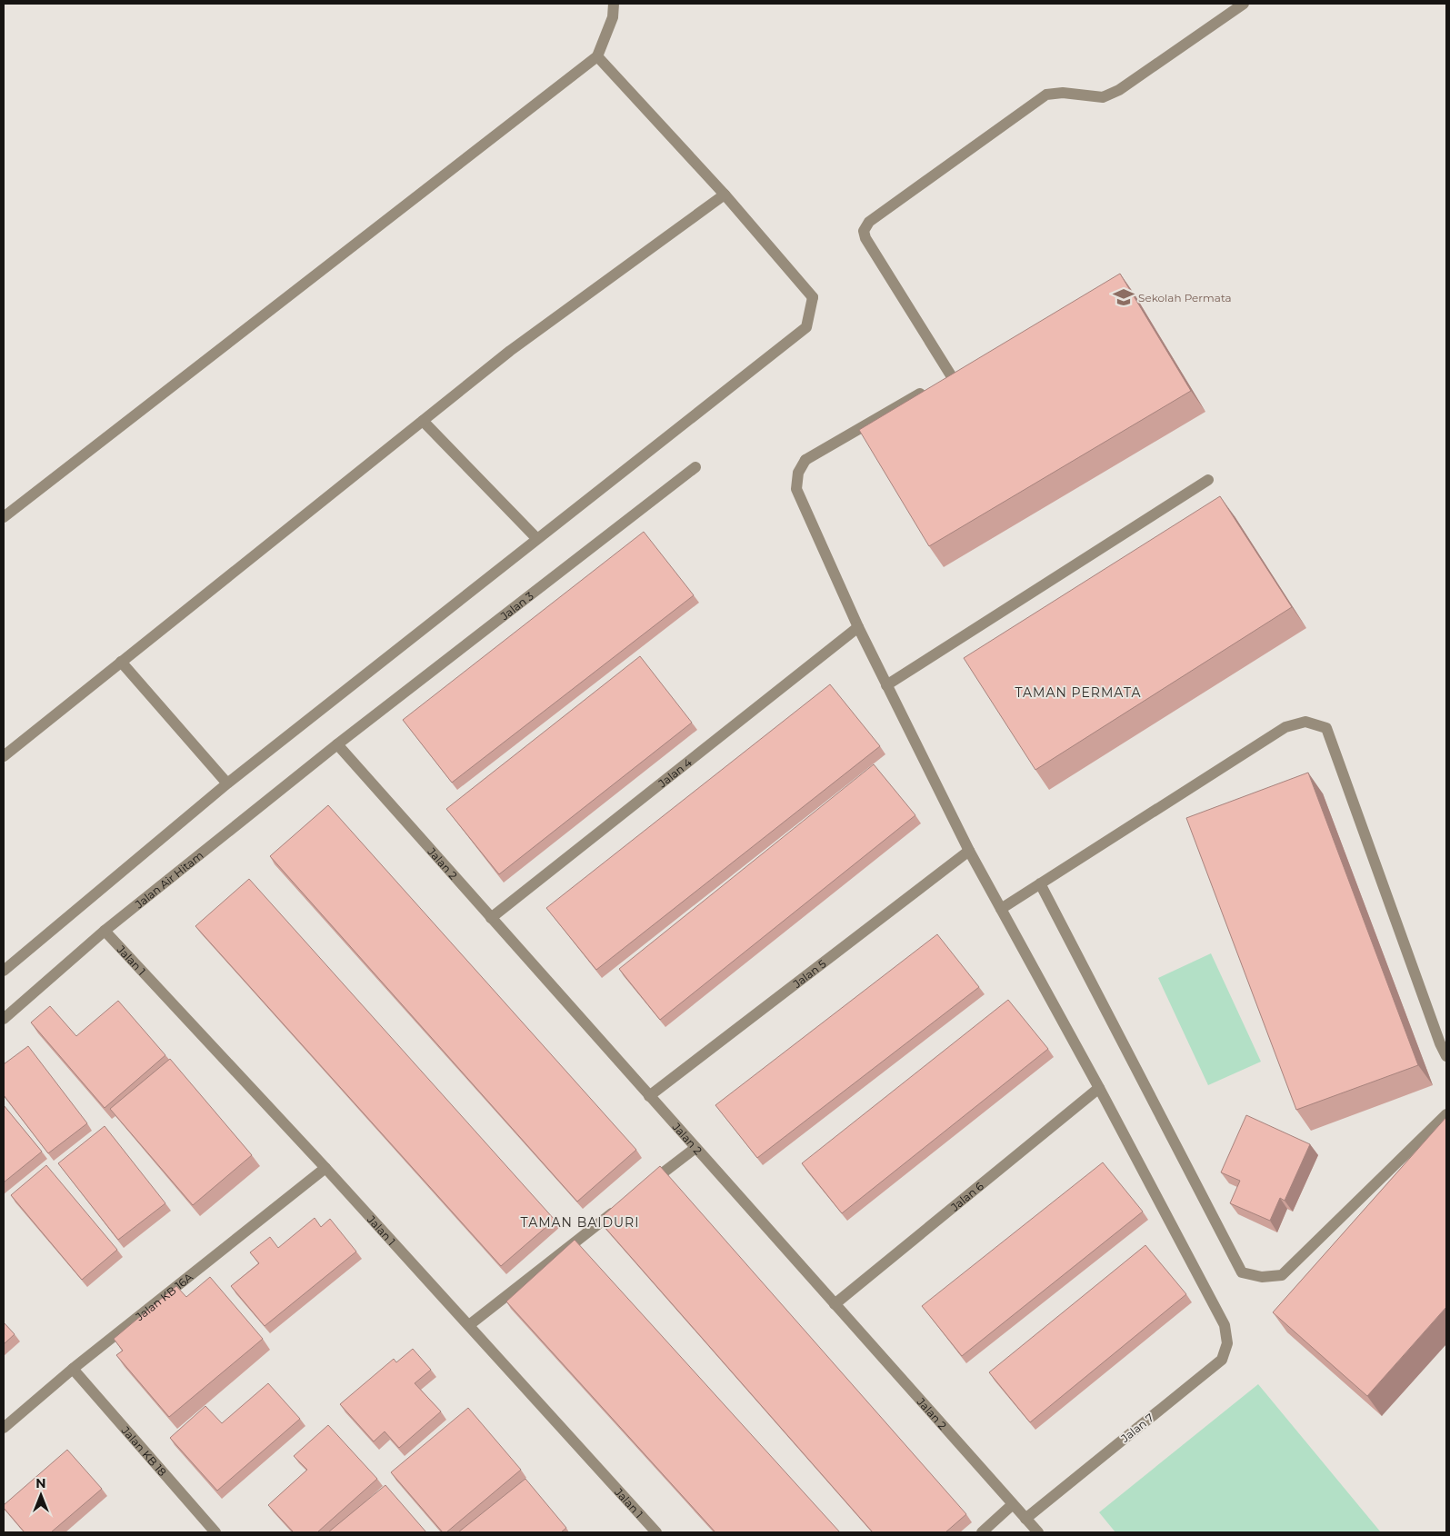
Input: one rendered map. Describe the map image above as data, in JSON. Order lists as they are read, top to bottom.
{
  "streets": {
    "street": [
      "Jalan 3",
      "Jalan 4",
      "Jalan 2",
      "Jalan Air Hitam",
      "Jalan 1",
      "Jalan 5",
      "Jalan 6",
      "Jalan KB 16A",
      "Jalan 7",
      "Jalan KB 18"
    ]
  },
  "crossings": [
    ["Jalan 3", "Jalan 2"],
    ["Jalan 3", "Jalan Air Hitam"],
    ["Jalan 4", "Jalan 2"],
    ["Jalan 2", "Jalan Air Hitam"],
    ["Jalan 2", "Jalan 5"],
    ["Jalan 2", "Jalan 6"],
    ["Jalan 2", "Jalan 7"],
    ["Jalan Air Hitam", "Jalan 1"],
    ["Jalan 1", "Jalan KB 16A"],
    ["Jalan 6", "Jalan 7"],
    ["Jalan KB 16A", "Jalan KB 18"]
  ],
  "districts": ["TAMAN PERMATA", "TAMAN BAIDURI"],
  "places": {
    "school or university": ["Sekolah Permata"]
  },
  "north": "top"
}
